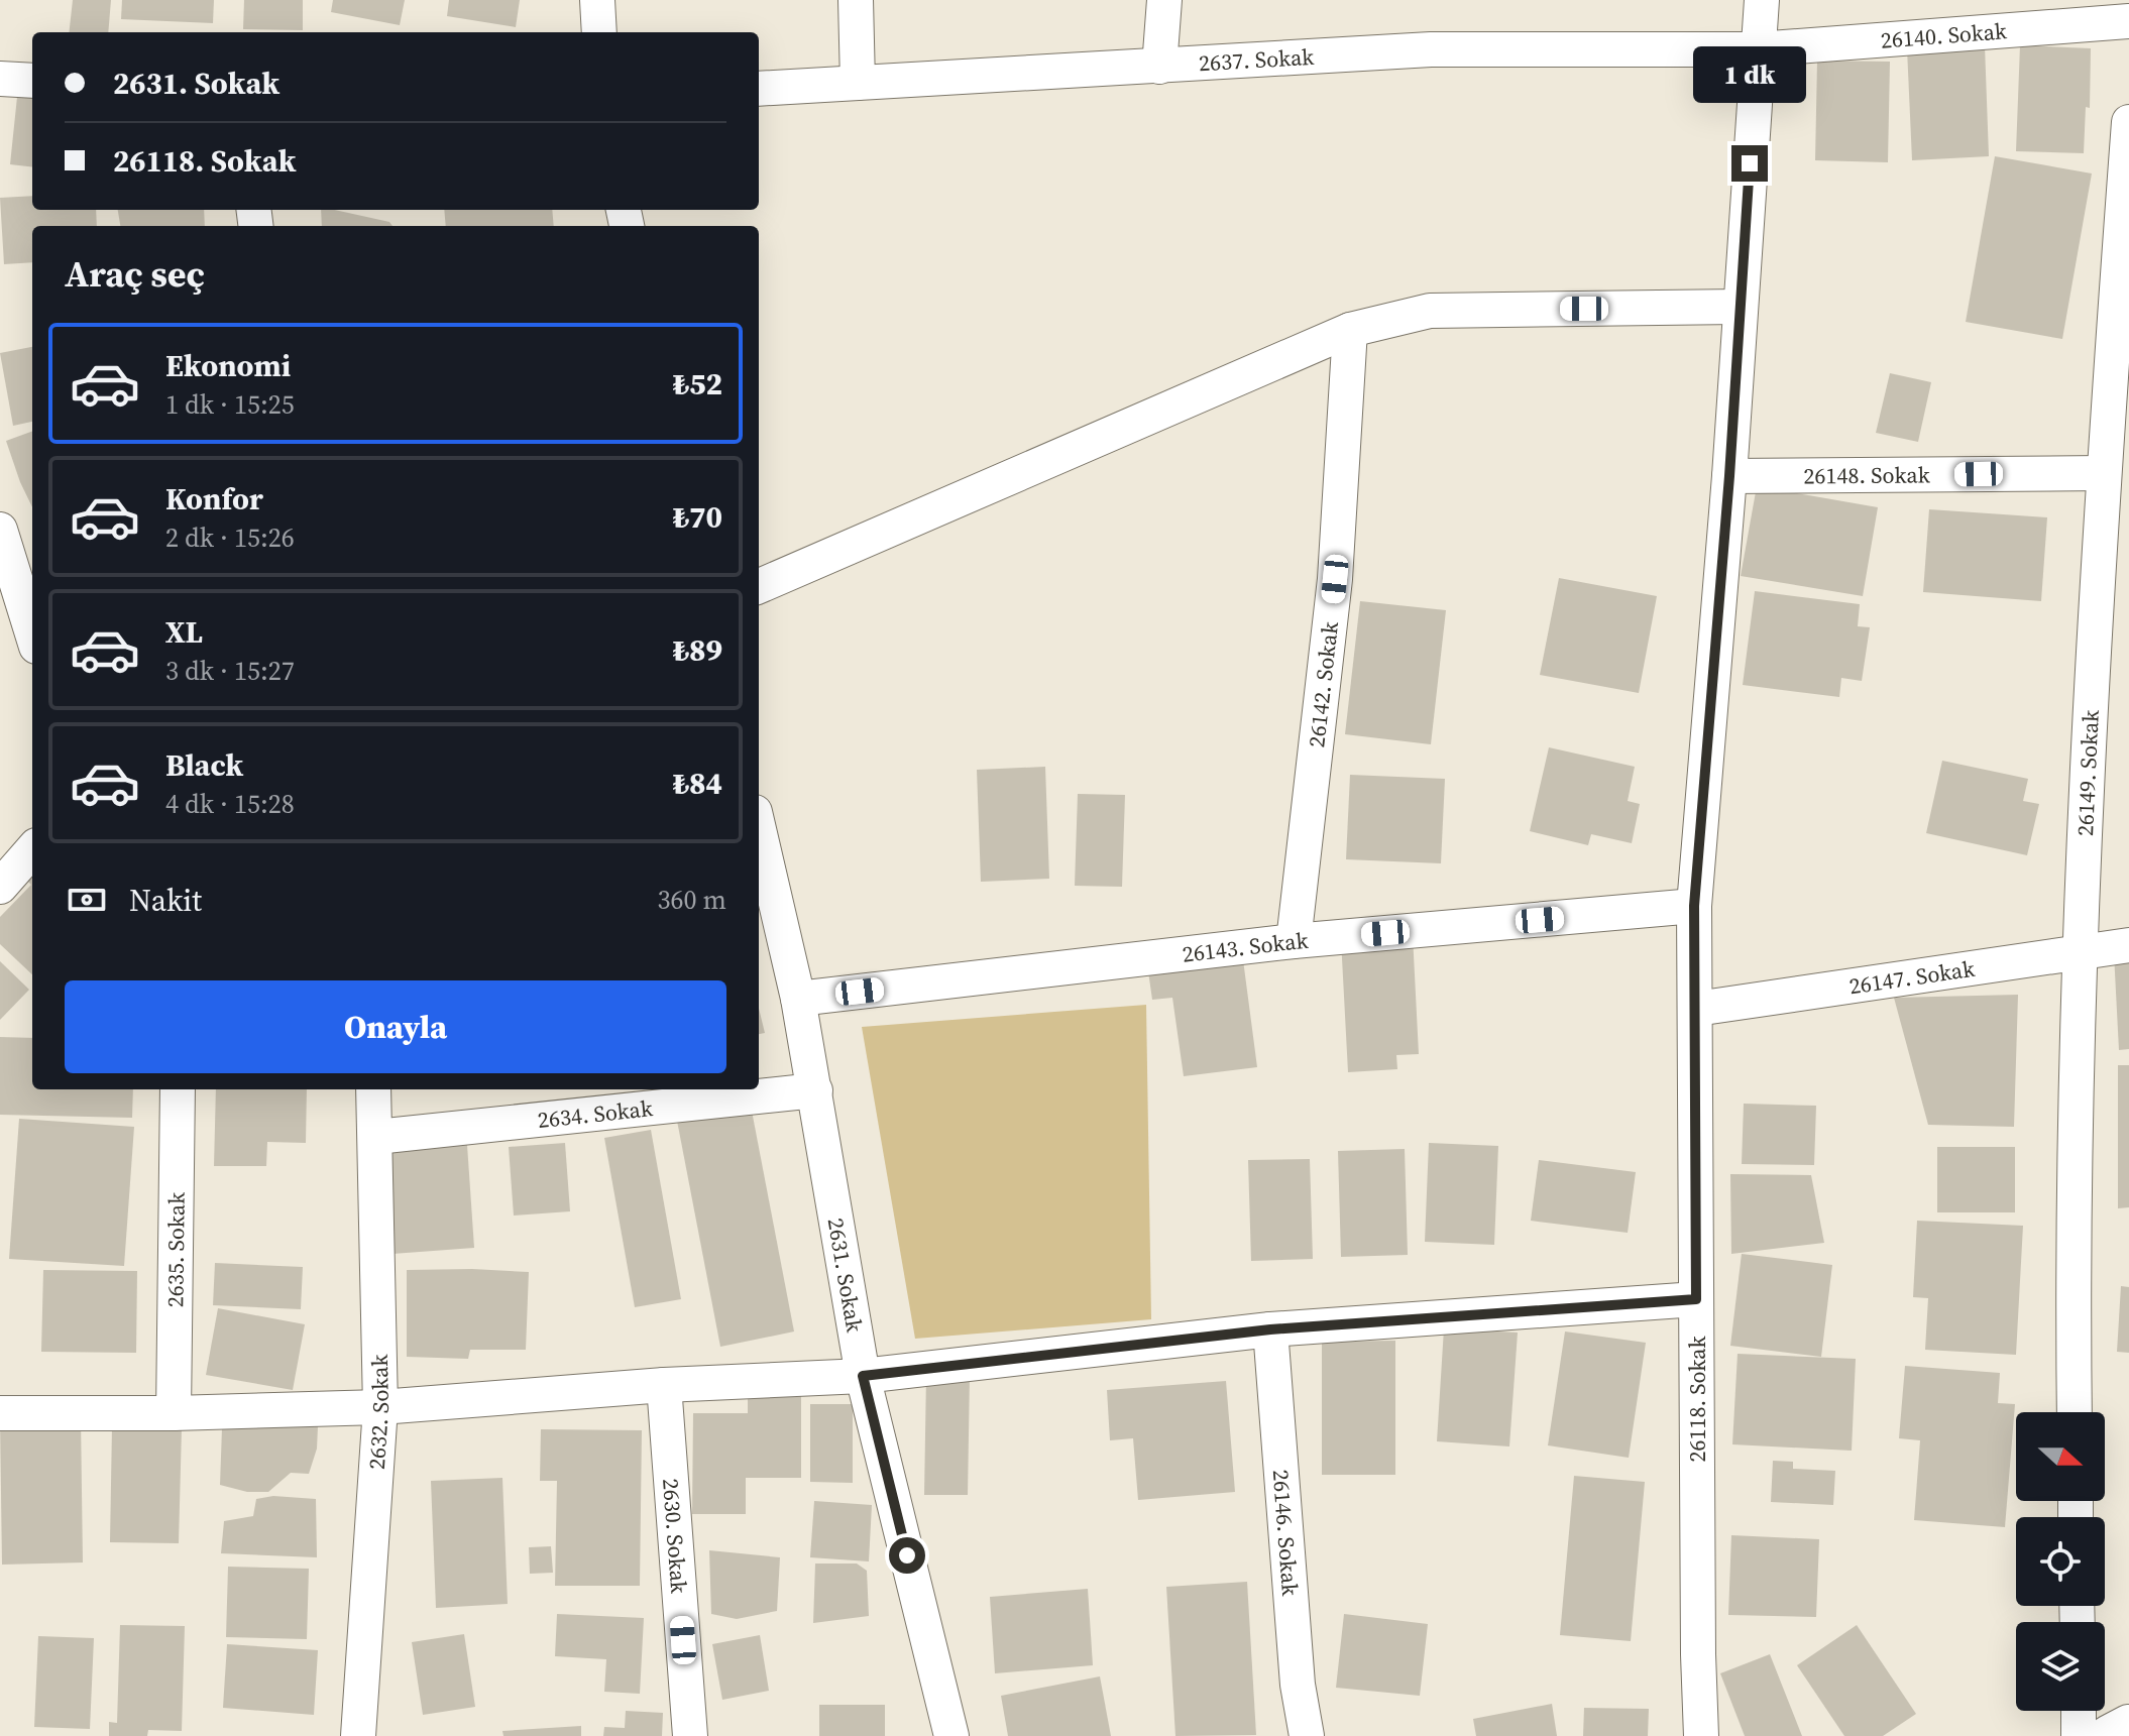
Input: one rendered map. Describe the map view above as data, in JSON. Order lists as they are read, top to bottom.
{
  "streets": {
    "street": [
      "26140. Sokak",
      "2637. Sokak",
      "26148. Sokak",
      "26142. Sokak",
      "26149. Sokak",
      "26143. Sokak",
      "26147. Sokak",
      "2634. Sokak",
      "2635. Sokak",
      "2631. Sokak",
      "26118. Sokak",
      "2632. Sokak",
      "26146. Sokak",
      "2630. Sokak"
    ]
  },
  "crossings": [
    ["26140. Sokak", "2637. Sokak"],
    ["26140. Sokak", "26118. Sokak"],
    ["2637. Sokak", "26118. Sokak"],
    ["26148. Sokak", "26149. Sokak"],
    ["26148. Sokak", "26118. Sokak"],
    ["26142. Sokak", "26143. Sokak"],
    ["26149. Sokak", "26147. Sokak"],
    ["26143. Sokak", "2631. Sokak"],
    ["26143. Sokak", "26118. Sokak"],
    ["26147. Sokak", "26118. Sokak"],
    ["2634. Sokak", "2631. Sokak"],
    ["2634. Sokak", "2632. Sokak"]
  ],
  "north": "right",
  "page": {
    "banner": ["2631. Sokak", "26118. Sokak"],
    "bubble": "1 dk",
    "heading": "Araç seç",
    "list": [
      {
        "name": "Ekonomi",
        "note": "1 dk · 15:25",
        "value": "₺52"
      },
      {
        "name": "Konfor",
        "note": "2 dk · 15:26",
        "value": "₺70"
      },
      {
        "name": "XL",
        "note": "3 dk · 15:27",
        "value": "₺89"
      },
      {
        "name": "Black",
        "note": "4 dk · 15:28",
        "value": "₺84"
      }
    ],
    "pay": ["Nakit", "360 m"],
    "buttons": "Onayla"
  }
}
